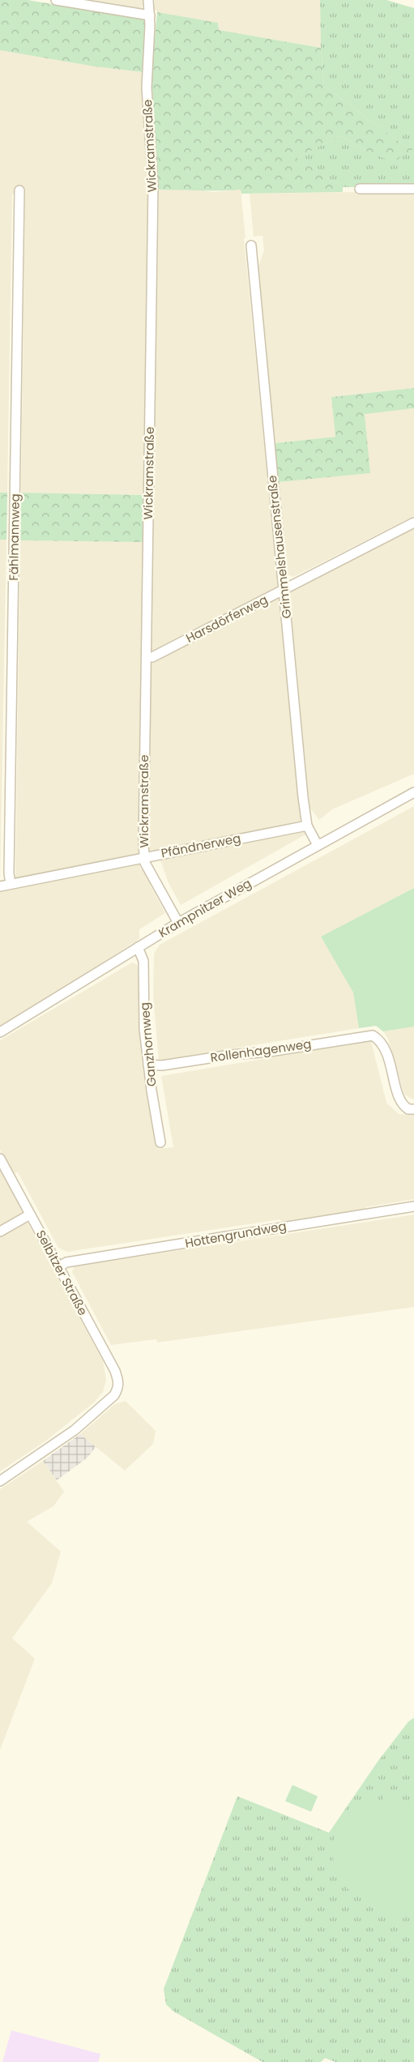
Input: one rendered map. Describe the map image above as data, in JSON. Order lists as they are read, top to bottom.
{
  "streets": {
    "street": [
      "Wickramstraße",
      "Fählmannweg",
      "Grimmelshausenstraße",
      "Harsdörferweg",
      "Pfändnerweg",
      "Krampnitzer Weg",
      "Ganzhornweg",
      "Rollenhagenweg",
      "Hottengrundweg",
      "Selbitzer Straße"
    ]
  },
  "crossings": [
    ["Wickramstraße", "Harsdörferweg"],
    ["Wickramstraße", "Pfändnerweg"],
    ["Wickramstraße", "Krampnitzer Weg"],
    ["Fählmannweg", "Pfändnerweg"],
    ["Grimmelshausenstraße", "Harsdörferweg"],
    ["Grimmelshausenstraße", "Pfändnerweg"],
    ["Grimmelshausenstraße", "Krampnitzer Weg"],
    ["Krampnitzer Weg", "Ganzhornweg"],
    ["Ganzhornweg", "Rollenhagenweg"],
    ["Hottengrundweg", "Selbitzer Straße"]
  ]
}
